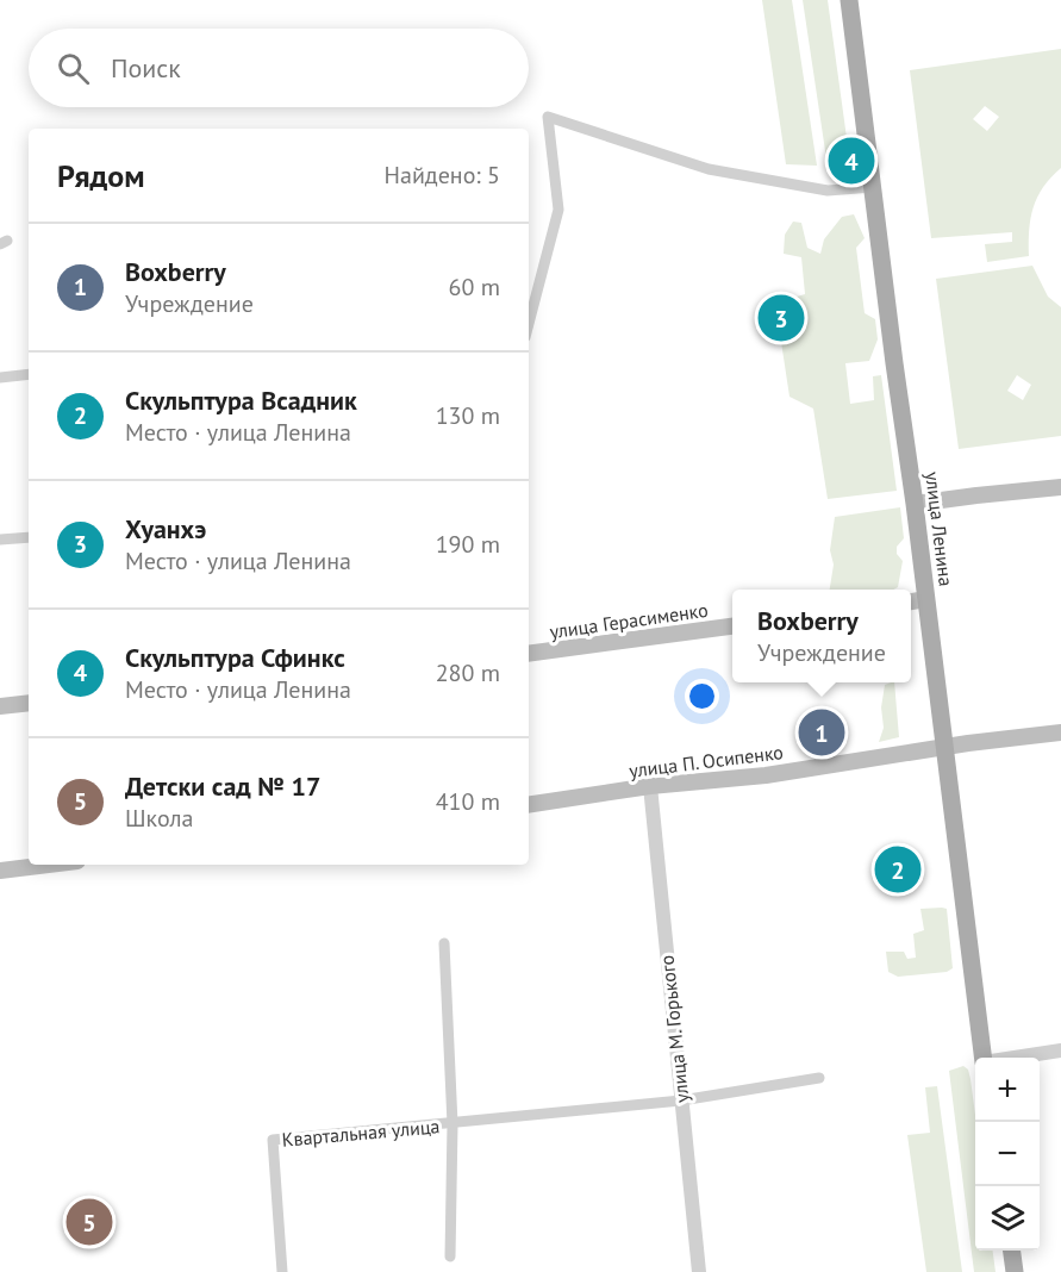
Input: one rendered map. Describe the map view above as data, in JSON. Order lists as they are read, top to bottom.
{
  "streets": {
    "main road": ["улица Ленина", "улица Герасименко", "улица П. Осипенко"],
    "street": ["улица М. Горького", "Квартальная улица"]
  },
  "crossings": [
    ["улица Ленина", "улица П. Осипенко"],
    ["улица П. Осипенко", "улица М. Горького"],
    ["улица М. Горького", "Квартальная улица"]
  ],
  "page": {
    "search": "Поиск",
    "heading": ["Рядом", "Найдено: 5"],
    "pins": [
      "4",
      "3",
      "1",
      "2",
      "5"
    ],
    "list": [
      {
        "mark": "1",
        "name": "Boxberry",
        "note": "Учреждение",
        "value": "60 m"
      },
      {
        "mark": "2",
        "name": "Скульптура Всадник",
        "note": "Место · улица Ленина",
        "value": "130 m"
      },
      {
        "mark": "3",
        "name": "Хуанхэ",
        "note": "Место · улица Ленина",
        "value": "190 m"
      },
      {
        "mark": "4",
        "name": "Скульптура Сфинкс",
        "note": "Место · улица Ленина",
        "value": "280 m"
      },
      {
        "mark": "5",
        "name": "Детски сад № 17",
        "note": "Школа",
        "value": "410 m"
      }
    ],
    "popup": ["Boxberry", "Учреждение"],
    "map_buttons": ["+", "−"]
  }
}
